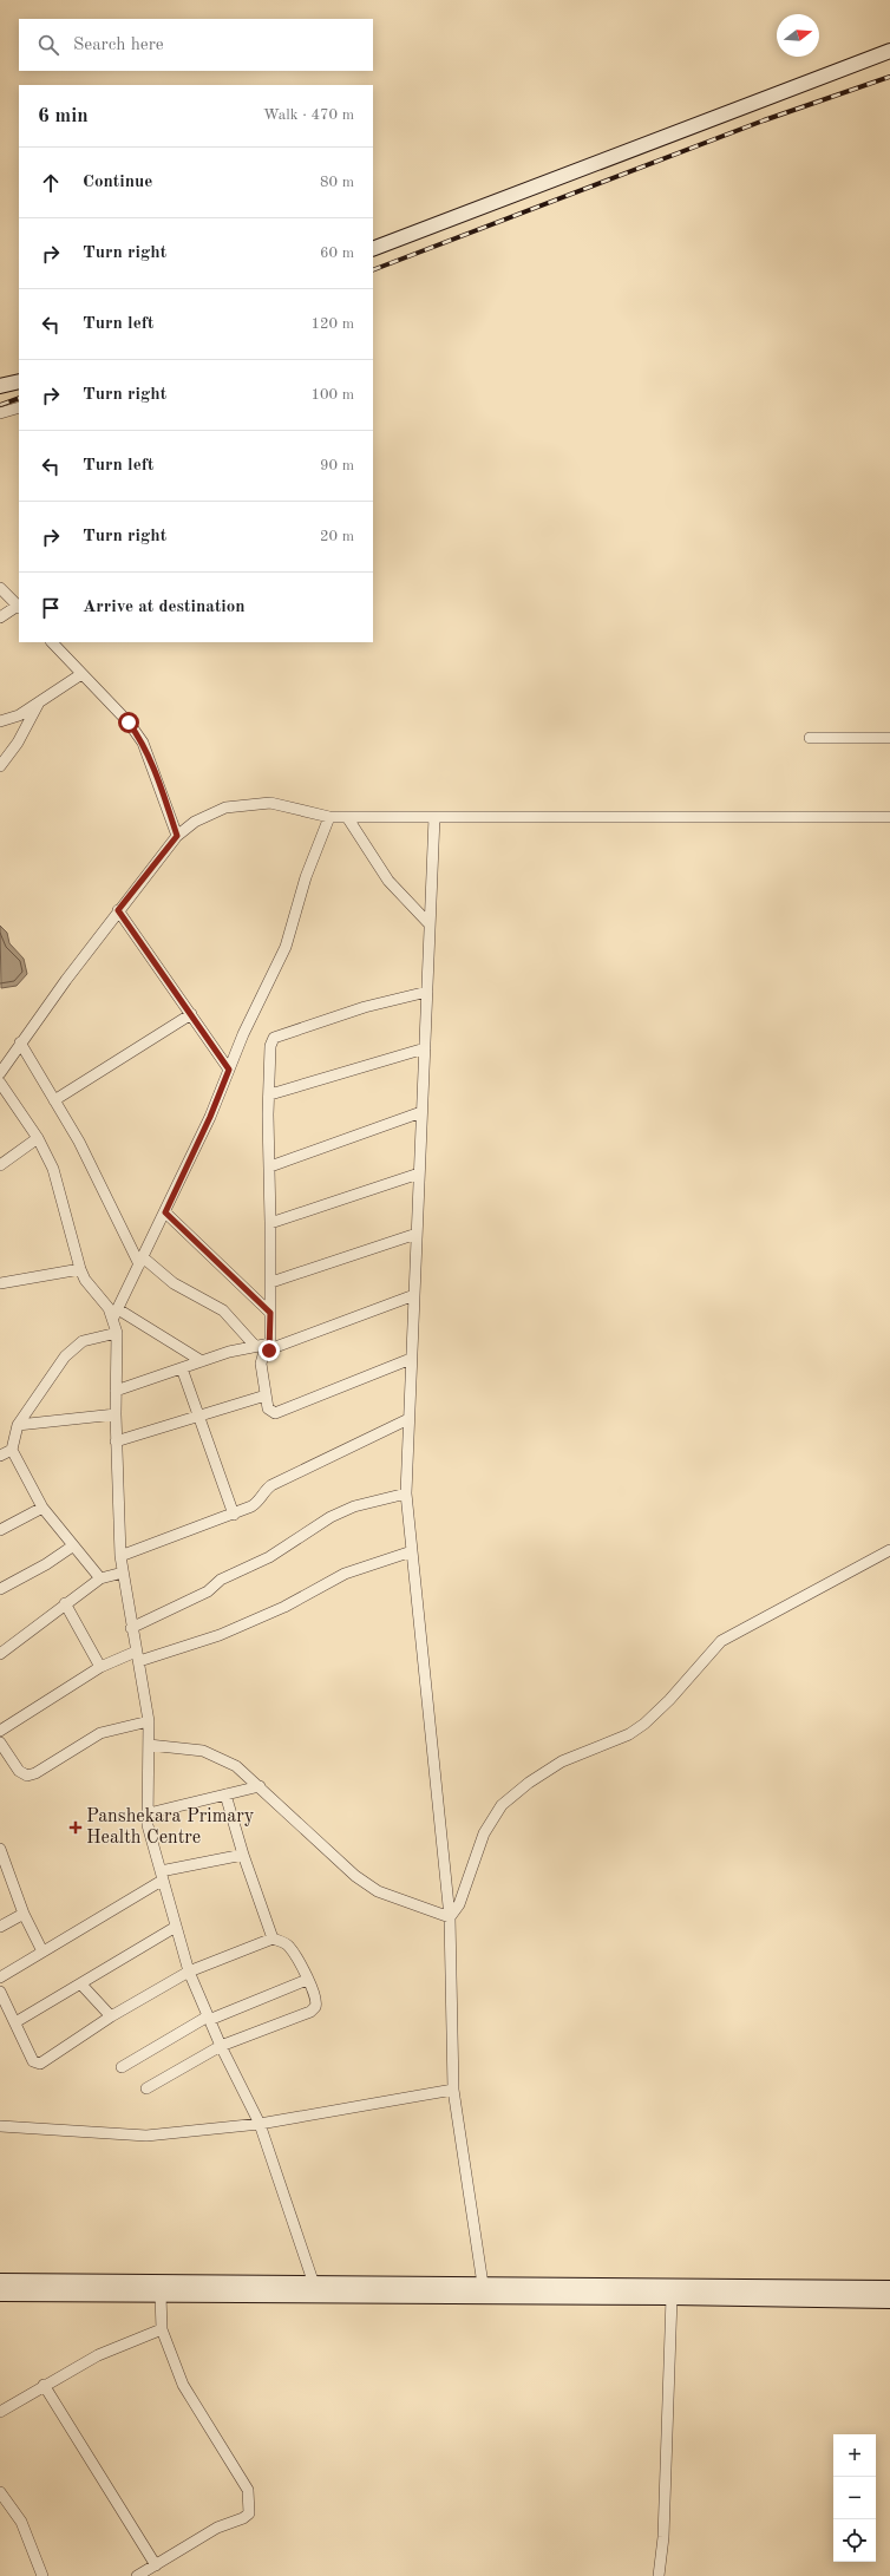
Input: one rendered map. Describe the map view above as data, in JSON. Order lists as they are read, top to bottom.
{
  "places": {
    "health": ["Panshekara Primary Health Centre"]
  },
  "north": "right",
  "page": {
    "search": "Search here",
    "heading": ["6 min", "Walk · 470 m"],
    "list": [
      ["Continue", "80 m"],
      ["Turn right", "60 m"],
      ["Turn left", "120 m"],
      ["Turn right", "100 m"],
      ["Turn left", "90 m"],
      ["Turn right", "20 m"],
      "Arrive at destination"
    ],
    "map_buttons": ["+", "−"]
  }
}
